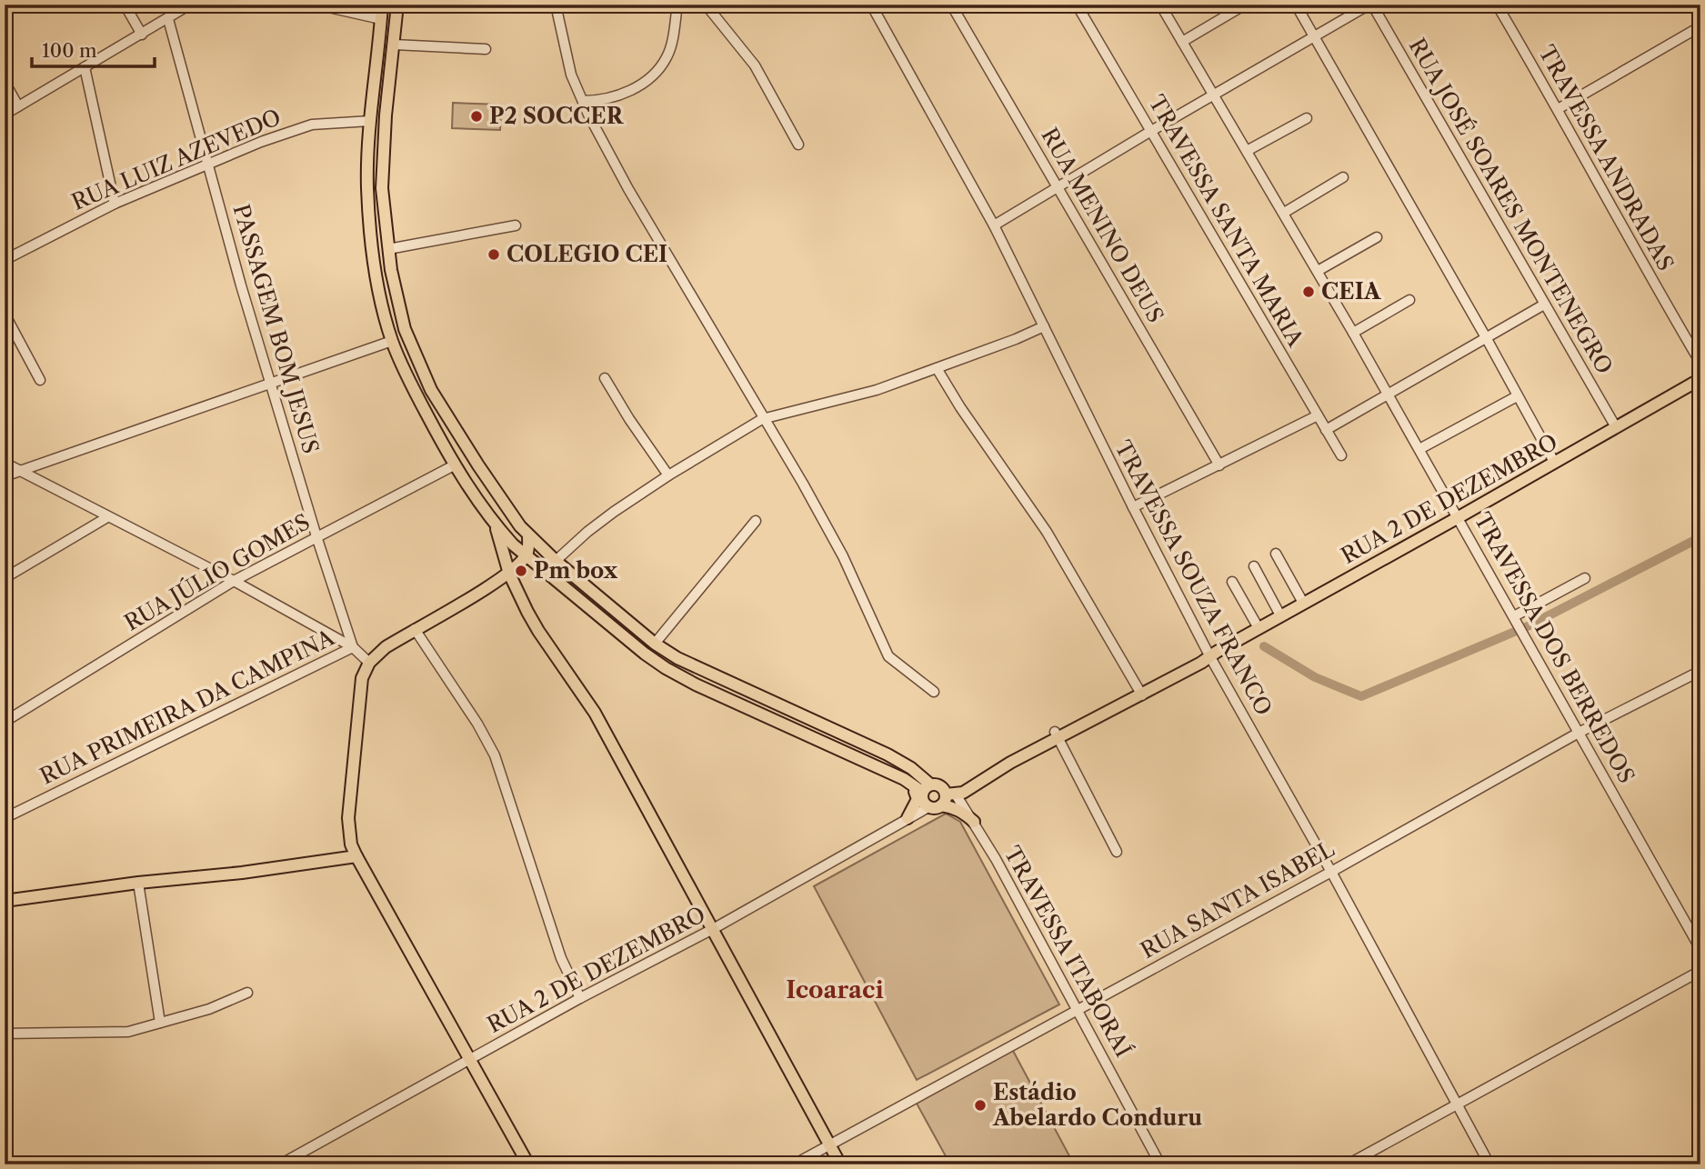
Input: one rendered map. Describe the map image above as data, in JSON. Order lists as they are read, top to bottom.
{
  "streets": {
    "main road": ["RUA 2 DE DEZEMBRO"],
    "street": [
      "TRAVESSA ANDRADAS",
      "RUA LUIZ AZEVEDO",
      "RUA JOSÉ SOARES MONTENEGRO",
      "TRAVESSA SANTA MARIA",
      "RUA MENINO DEUS",
      "PASSAGEM BOM JESUS",
      "RUA JÚLIO GOMES",
      "TRAVESSA SOUZA FRANCO",
      "TRAVESSA DOS BERREDOS",
      "RUA PRIMEIRA DA CAMPINA",
      "RUA SANTA ISABEL",
      "TRAVESSA ITABORAÍ"
    ]
  },
  "crossings": [
    ["RUA LUIZ AZEVEDO", "PASSAGEM BOM JESUS"],
    ["RUA JOSÉ SOARES MONTENEGRO", "RUA 2 DE DEZEMBRO"],
    ["PASSAGEM BOM JESUS", "RUA JÚLIO GOMES"],
    ["PASSAGEM BOM JESUS", "RUA PRIMEIRA DA CAMPINA"],
    ["RUA 2 DE DEZEMBRO", "TRAVESSA SOUZA FRANCO"],
    ["RUA 2 DE DEZEMBRO", "TRAVESSA DOS BERREDOS"],
    ["RUA 2 DE DEZEMBRO", "TRAVESSA ITABORAÍ"],
    ["TRAVESSA SOUZA FRANCO", "RUA SANTA ISABEL"],
    ["TRAVESSA DOS BERREDOS", "RUA SANTA ISABEL"],
    ["RUA SANTA ISABEL", "TRAVESSA ITABORAÍ"]
  ],
  "districts": ["Icoaraci"],
  "places": [
    "P2 SOCCER",
    "COLEGIO CEI",
    "CEIA",
    "Pm box",
    "Estádio Abelardo Conduru"
  ],
  "scale_bar": "100 m"
}
